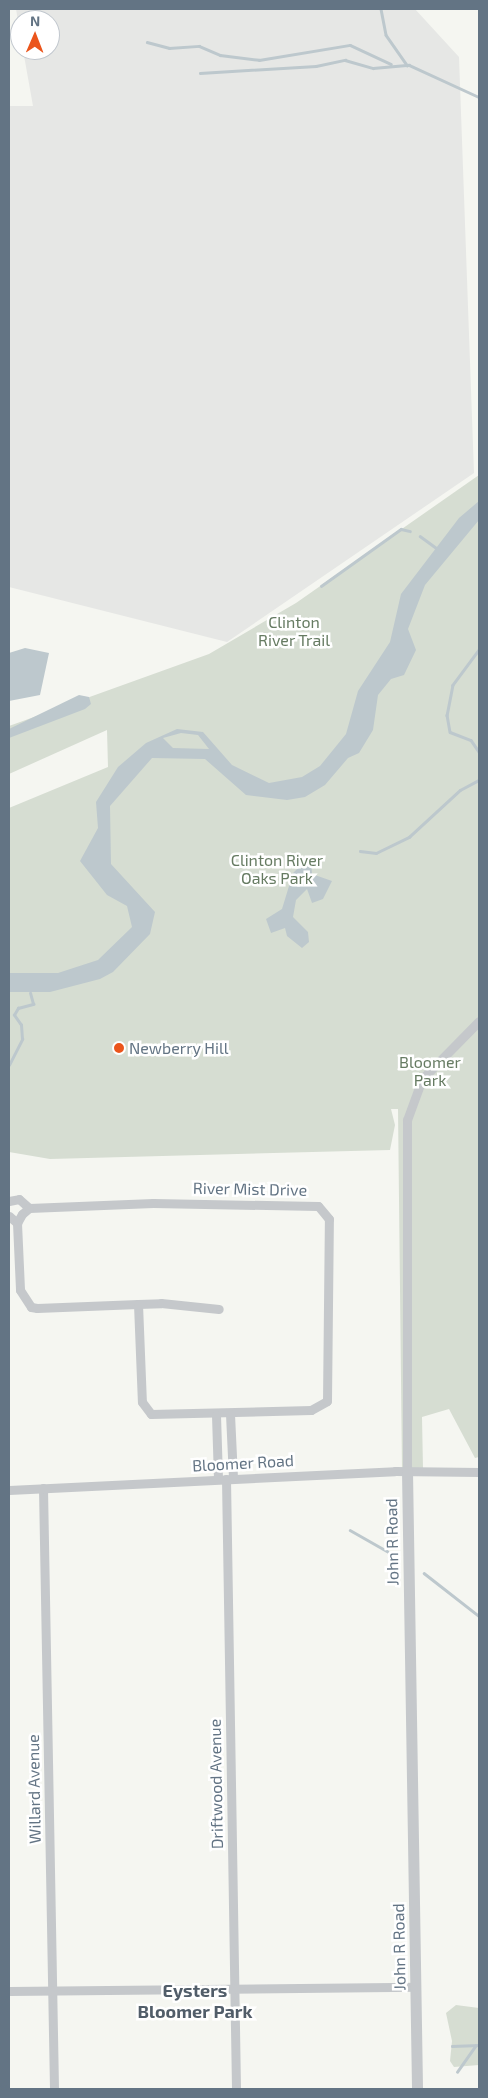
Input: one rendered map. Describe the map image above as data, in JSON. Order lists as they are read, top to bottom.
{
  "streets": {
    "street": [
      "River Mist Drive",
      "Bloomer Road",
      "John R Road",
      "Driftwood Avenue",
      "Willard Avenue"
    ]
  },
  "crossings": [
    ["Bloomer Road", "John R Road"],
    ["Bloomer Road", "Driftwood Avenue"],
    ["Bloomer Road", "Willard Avenue"]
  ],
  "districts": ["Eysters Bloomer Park"],
  "parks": ["Clinton River Trail", "Clinton River Oaks Park", "Bloomer Park"],
  "places": ["Newberry Hill"],
  "north": "top"
}
